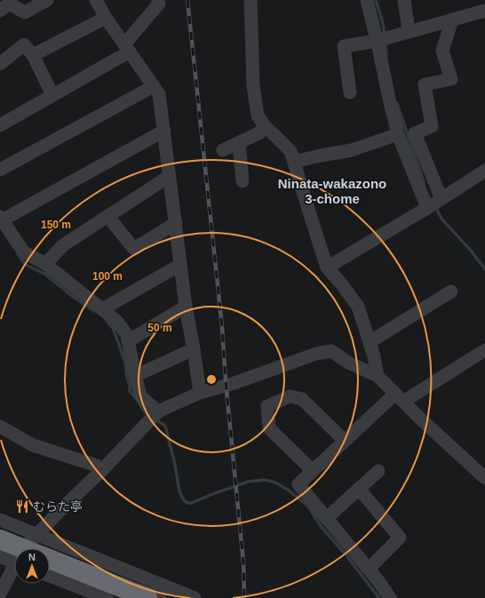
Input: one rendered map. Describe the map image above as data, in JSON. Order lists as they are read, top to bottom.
{
  "districts": ["Ninata-wakazono 3-chome"],
  "places": {
    "restaurant": ["むらた亭"]
  },
  "north": "top",
  "rings": ["150 m", "100 m", "50 m"]
}
